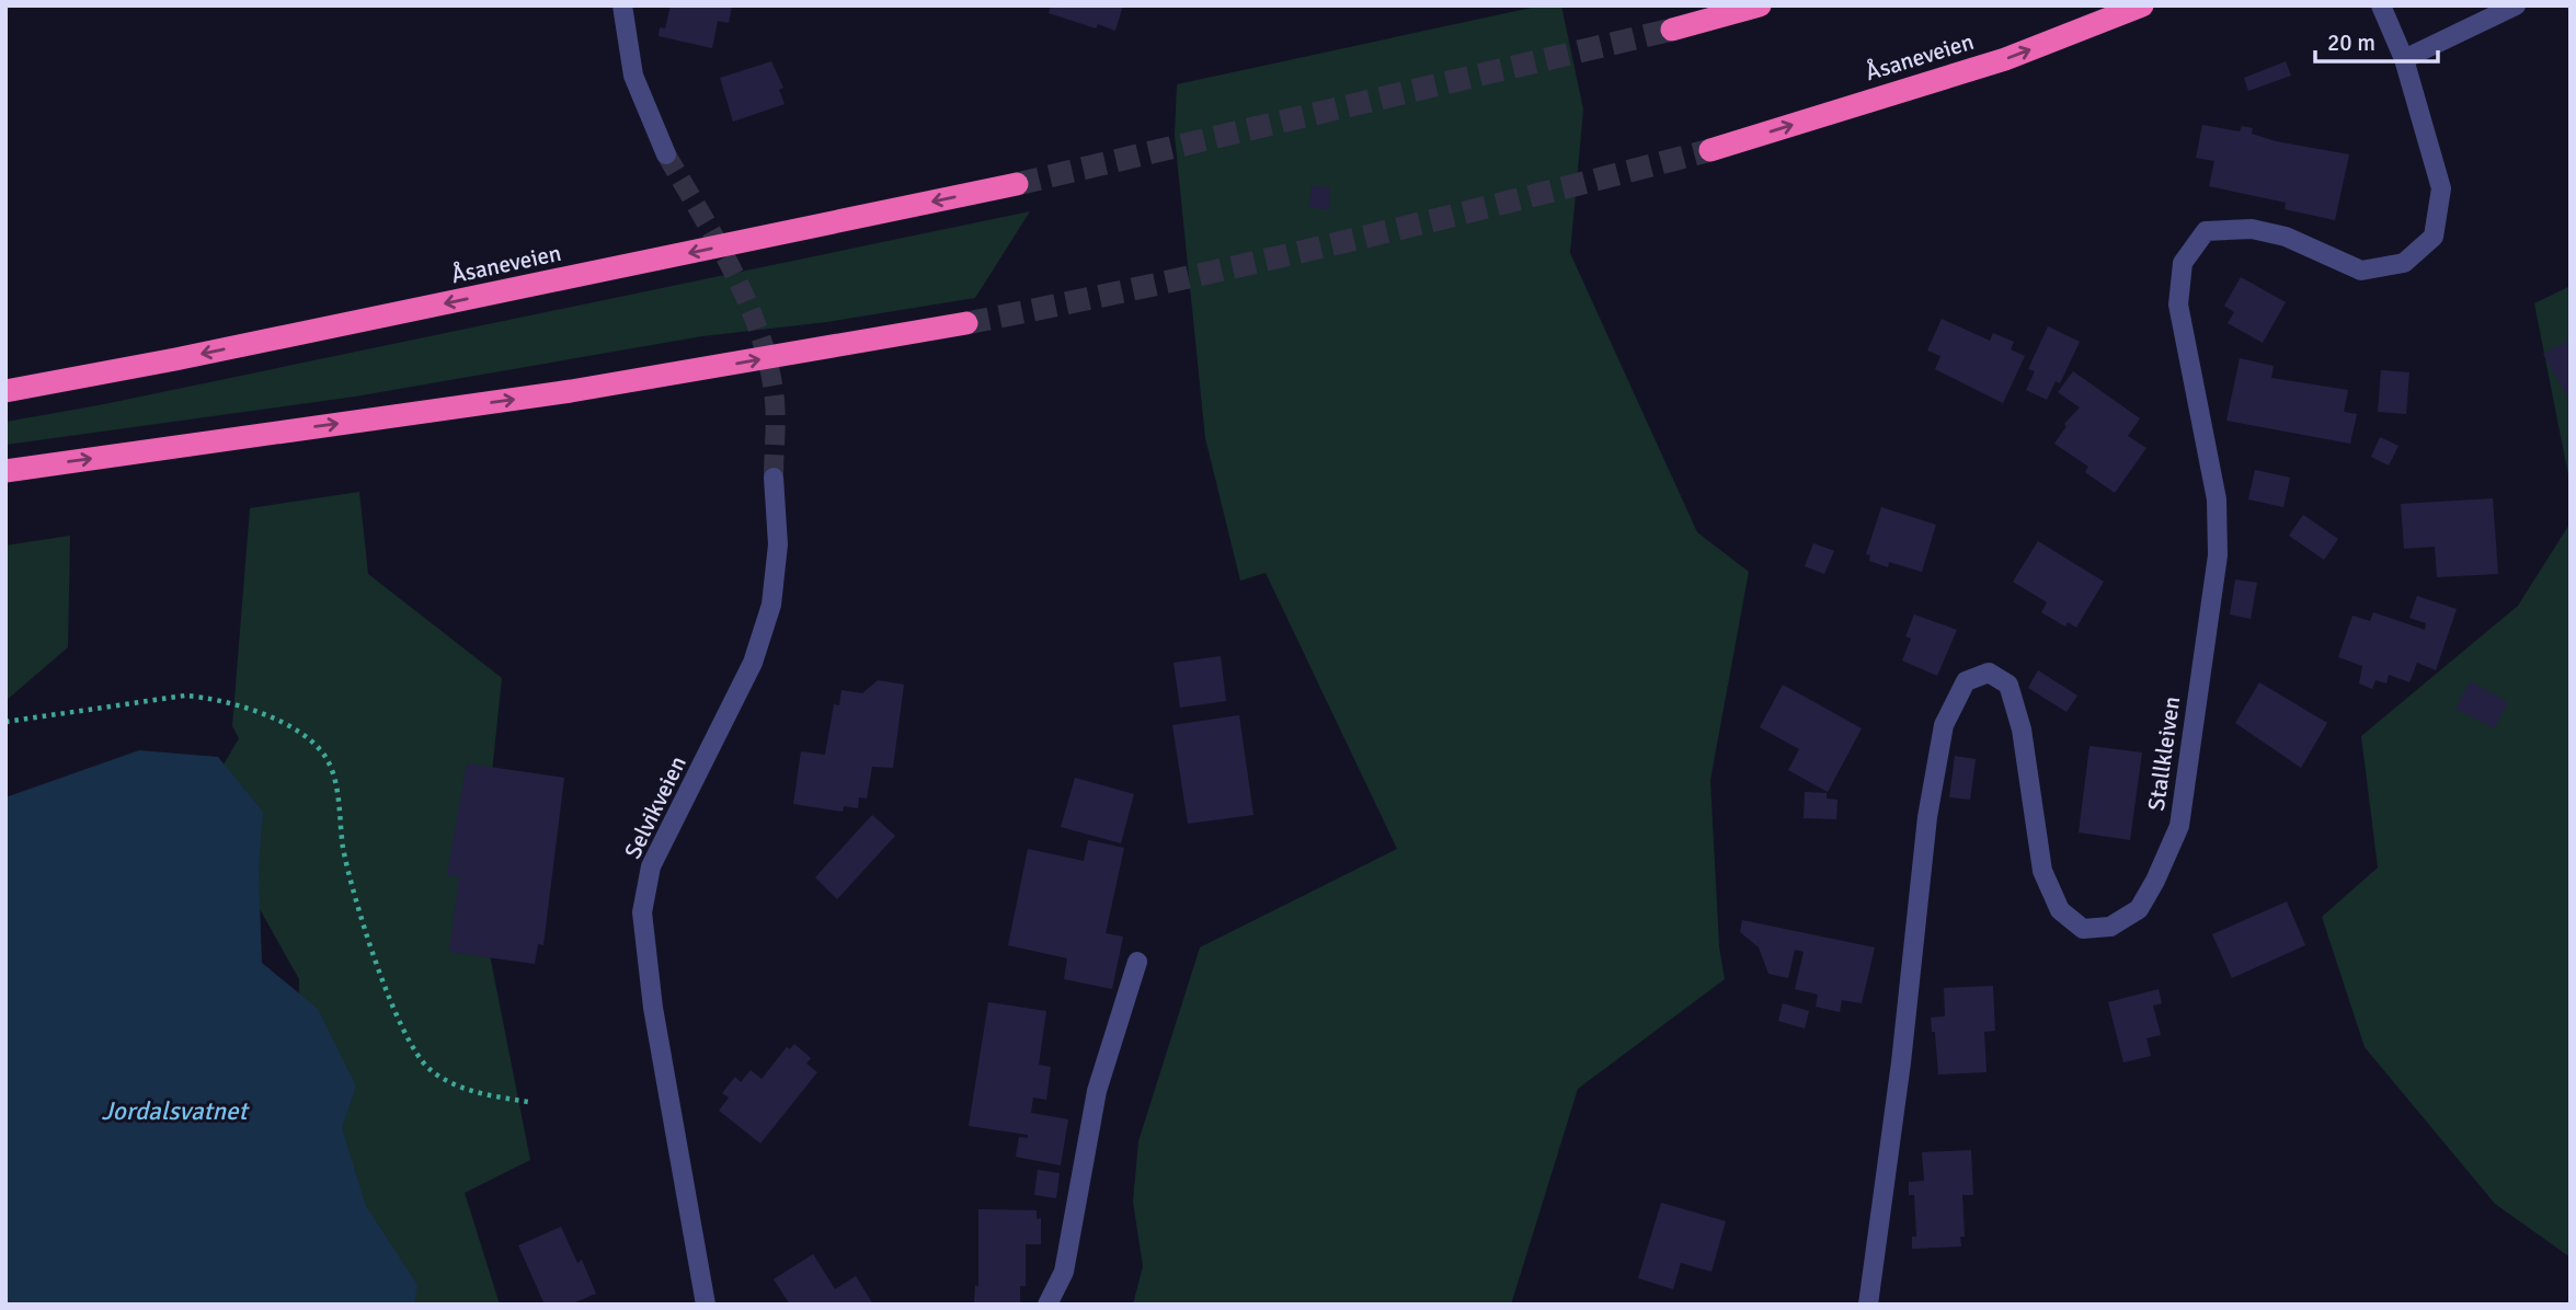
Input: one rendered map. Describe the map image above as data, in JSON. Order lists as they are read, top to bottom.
{
  "streets": {
    "highway": ["Åsaneveien"],
    "street": ["Stallkleiven", "Selvikveien"]
  },
  "water": ["Jordalsvatnet"],
  "scale_bar": "20 m"
}
